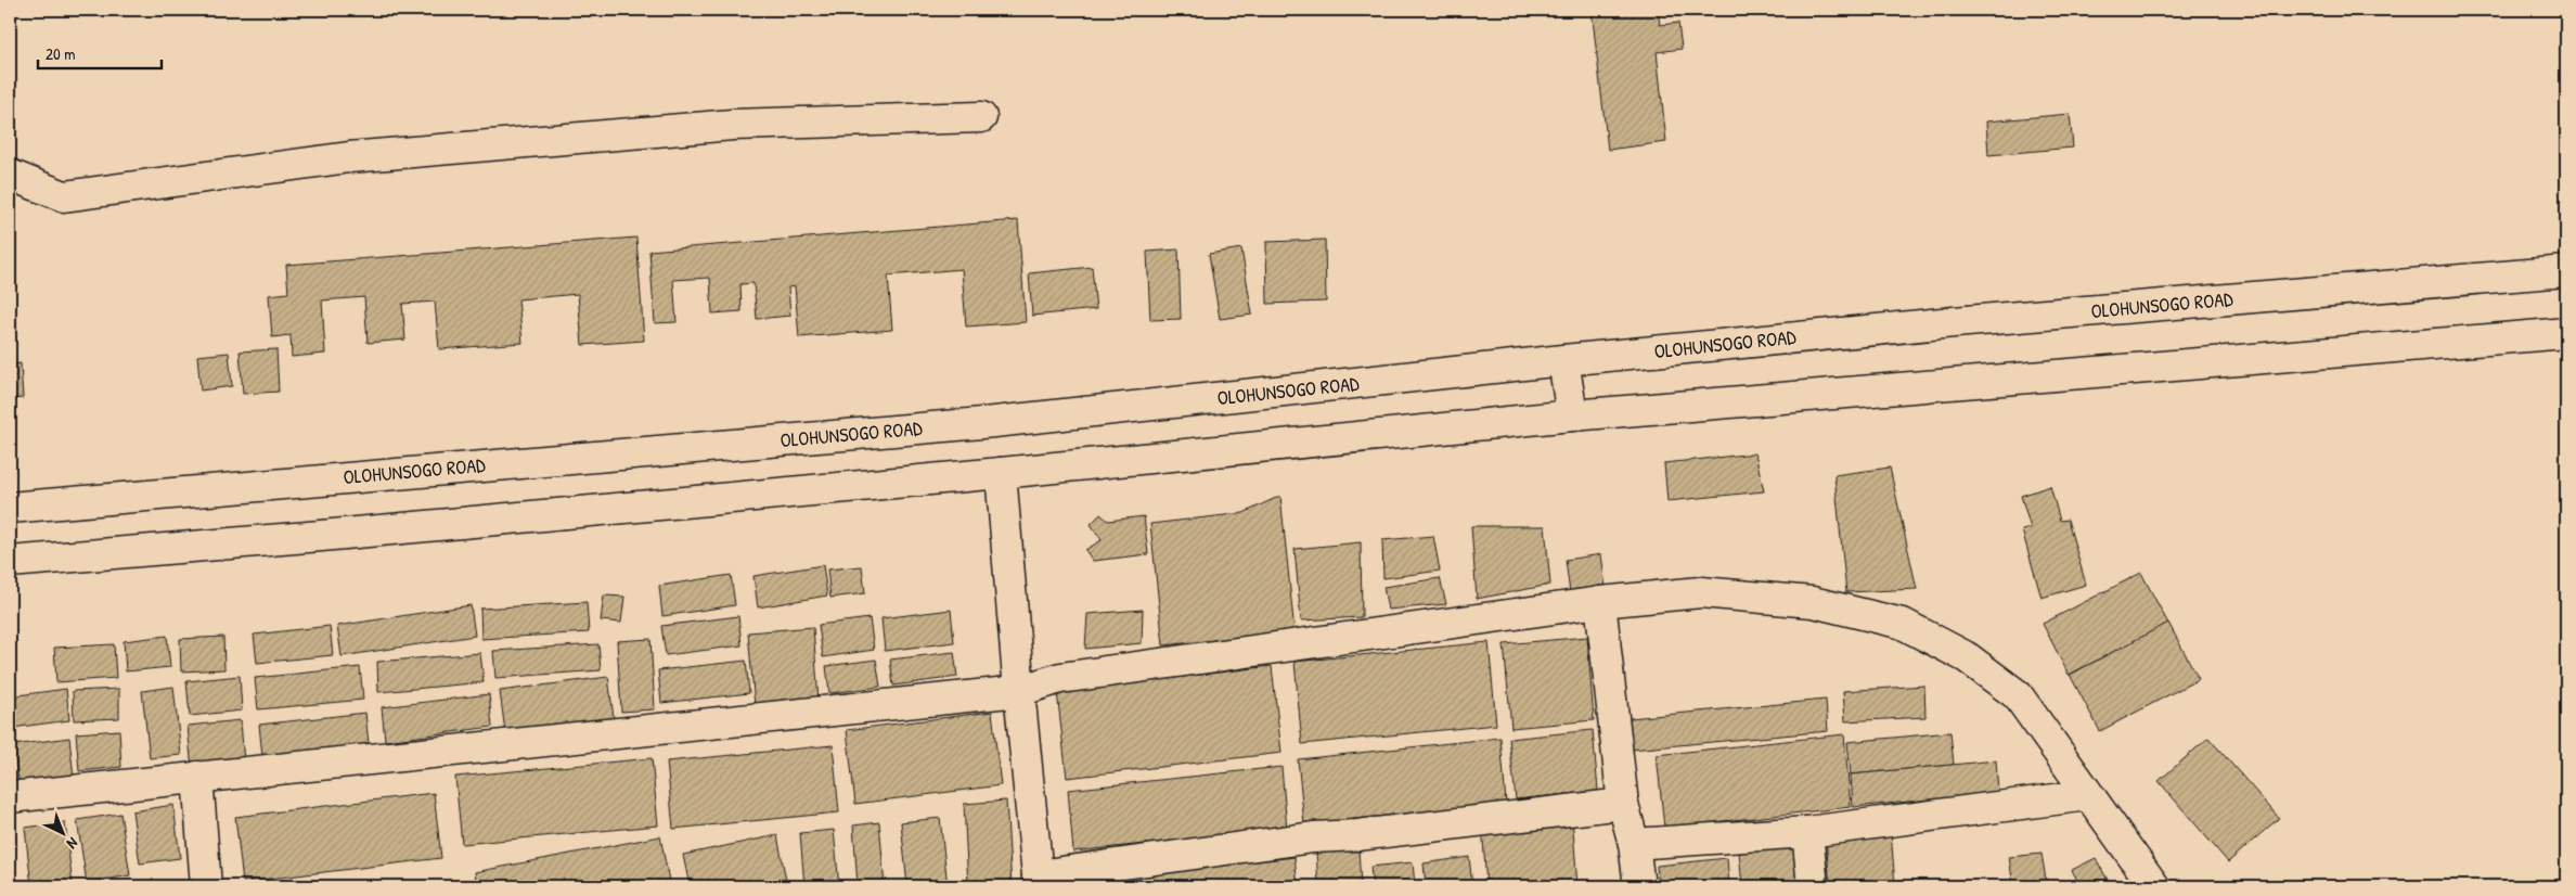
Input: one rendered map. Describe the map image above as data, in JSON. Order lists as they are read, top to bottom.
{
  "streets": {
    "main road": ["OLOHUNSOGO ROAD"]
  },
  "scale_bar": "20 m",
  "north": "bottom right"
}
